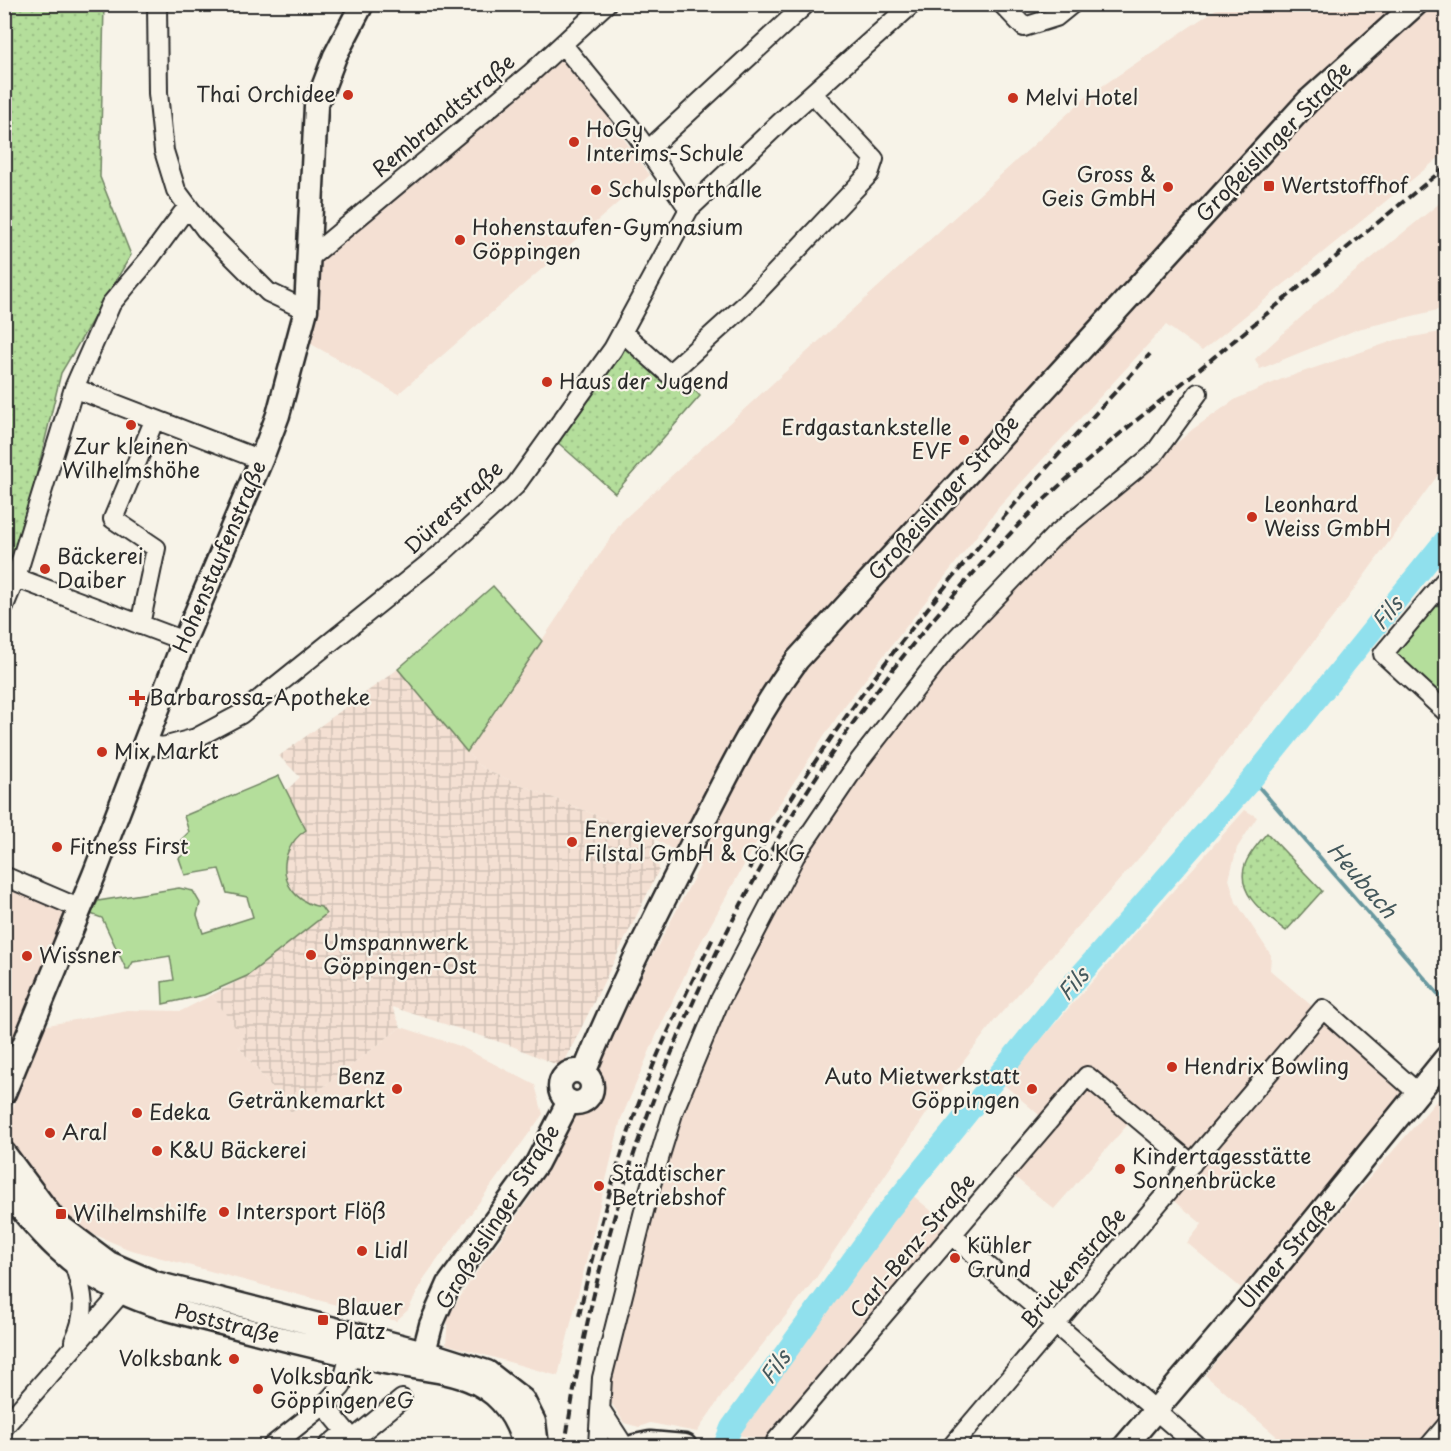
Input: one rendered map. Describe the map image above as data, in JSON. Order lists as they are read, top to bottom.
{
  "streets": {
    "main road": [
      "Großeislinger Straße",
      "Hohenstaufenstraße",
      "Ulmer Straße",
      "Poststraße"
    ],
    "street": [
      "Rembrandtstraße",
      "Dürerstraße",
      "Carl-Benz-Straße",
      "Brückenstraße"
    ]
  },
  "crossings": [
    ["Rembrandtstraße", "Hohenstaufenstraße"],
    ["Großeislinger Straße", "Poststraße"],
    ["Dürerstraße", "Hohenstaufenstraße"],
    ["Carl-Benz-Straße", "Brückenstraße"],
    ["Ulmer Straße", "Brückenstraße"]
  ],
  "water": ["Fils", "Heubach"],
  "places": {
    "other": [
      "Thai Orchidee",
      "Melvi Hotel",
      "HoGy Interims-Schule",
      "Gross & Geis GmbH",
      "Schulsporthalle",
      "Hohenstaufen-Gymnasium Göppingen",
      "Haus der Jugend",
      "Zur kleinen Wilhelmshöhe",
      "Erdgastankstelle EVF",
      "Leonhard Weiss GmbH",
      "Bäckerei Daiber",
      "Mix Markt",
      "Energieversorgung Filstal GmbH & Co.KG",
      "Fitness First",
      "Umspannwerk Göppingen-Ost",
      "Wissner",
      "Hendrix Bowling",
      "Benz Getränkemarkt",
      "Auto Mietwerkstatt Göppingen",
      "Edeka",
      "Aral",
      "K&U Bäckerei",
      "Kindertagesstätte Sonnenbrücke",
      "Städtischer Betriebshof",
      "Intersport Flöß",
      "Lidl",
      "Kühler Grund",
      "Volksbank",
      "Volksbank Göppingen eG"
    ],
    "transit": ["Wertstoffhof", "Wilhelmshilfe", "Blauer Platz"],
    "health": ["Barbarossa-Apotheke"]
  }
}
